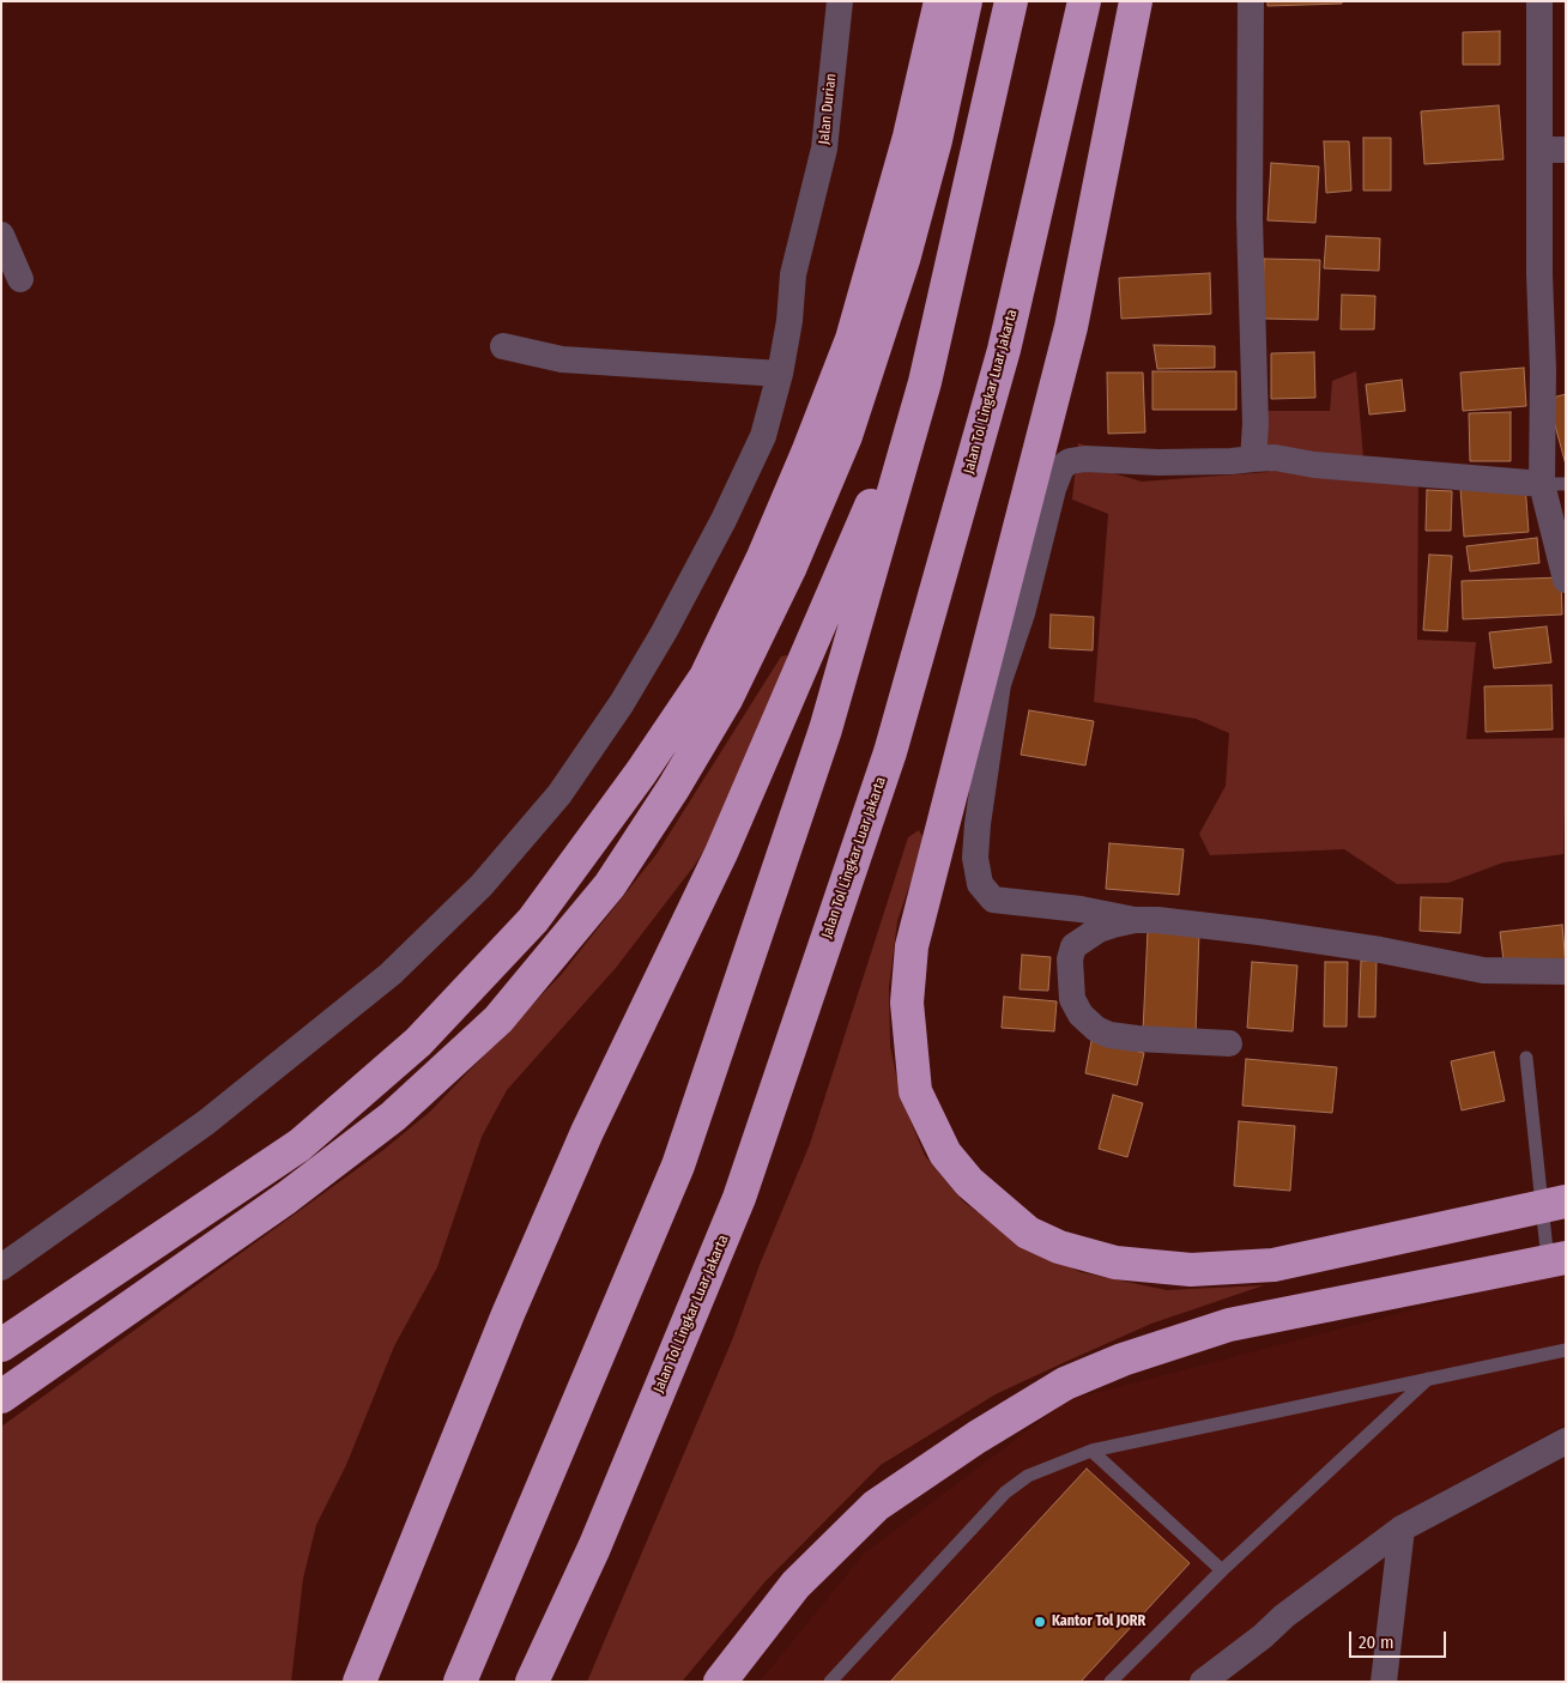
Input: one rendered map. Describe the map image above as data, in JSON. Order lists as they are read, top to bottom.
{
  "streets": {
    "highway": ["Jalan Tol Lingkar Luar Jakarta"],
    "street": ["Jalan Durian"]
  },
  "places": ["Kantor Tol JORR"],
  "scale_bar": "20 m"
}
